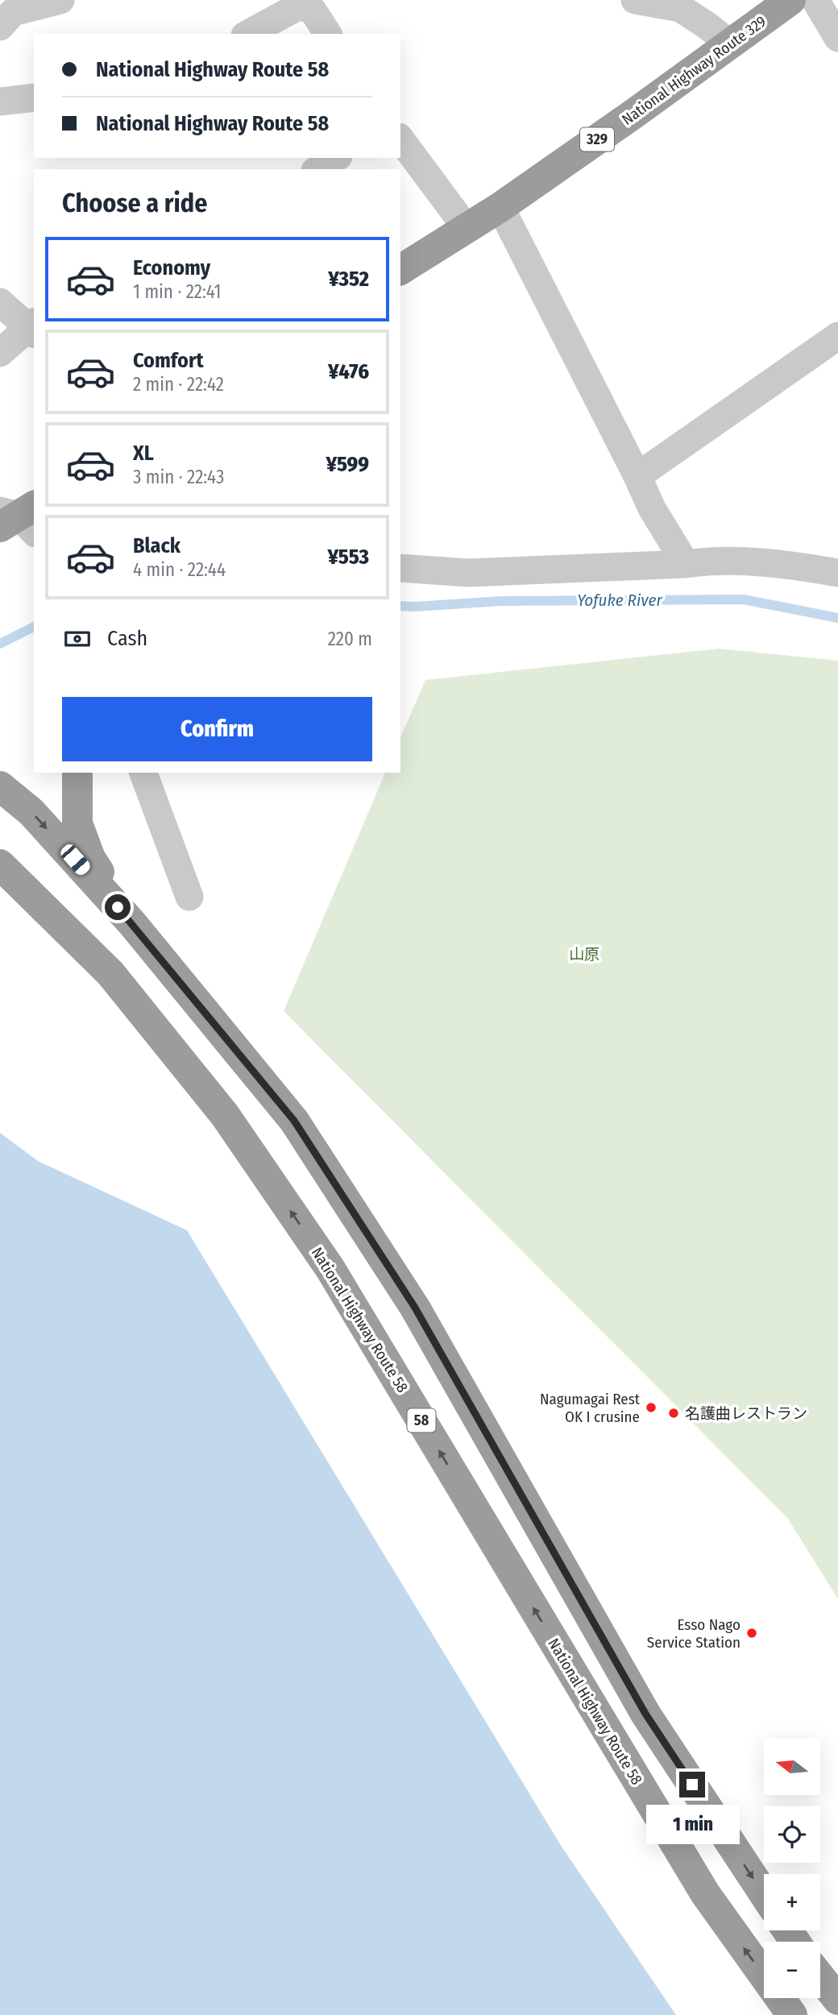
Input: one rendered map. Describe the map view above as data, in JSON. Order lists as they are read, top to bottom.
{
  "streets": {
    "highway": [
      "National Highway Route 329",
      "329",
      "National Highway Route 58",
      "58"
    ]
  },
  "water": ["Yofuke River"],
  "parks": ["山原"],
  "places": ["Nagumagai Rest OK I crusine", "名護曲レストラン", "Esso Nago Service Station"],
  "north": "left",
  "page": {
    "banner": ["National Highway Route 58", "National Highway Route 58"],
    "heading": "Choose a ride",
    "list": [
      {
        "name": "Economy",
        "note": "1 min · 22:41",
        "value": "¥352"
      },
      {
        "name": "Comfort",
        "note": "2 min · 22:42",
        "value": "¥476"
      },
      {
        "name": "XL",
        "note": "3 min · 22:43",
        "value": "¥599"
      },
      {
        "name": "Black",
        "note": "4 min · 22:44",
        "value": "¥553"
      }
    ],
    "pay": ["Cash", "220 m"],
    "buttons": "Confirm",
    "map_buttons": ["+", "−"],
    "bubble": "1 min"
  }
}
